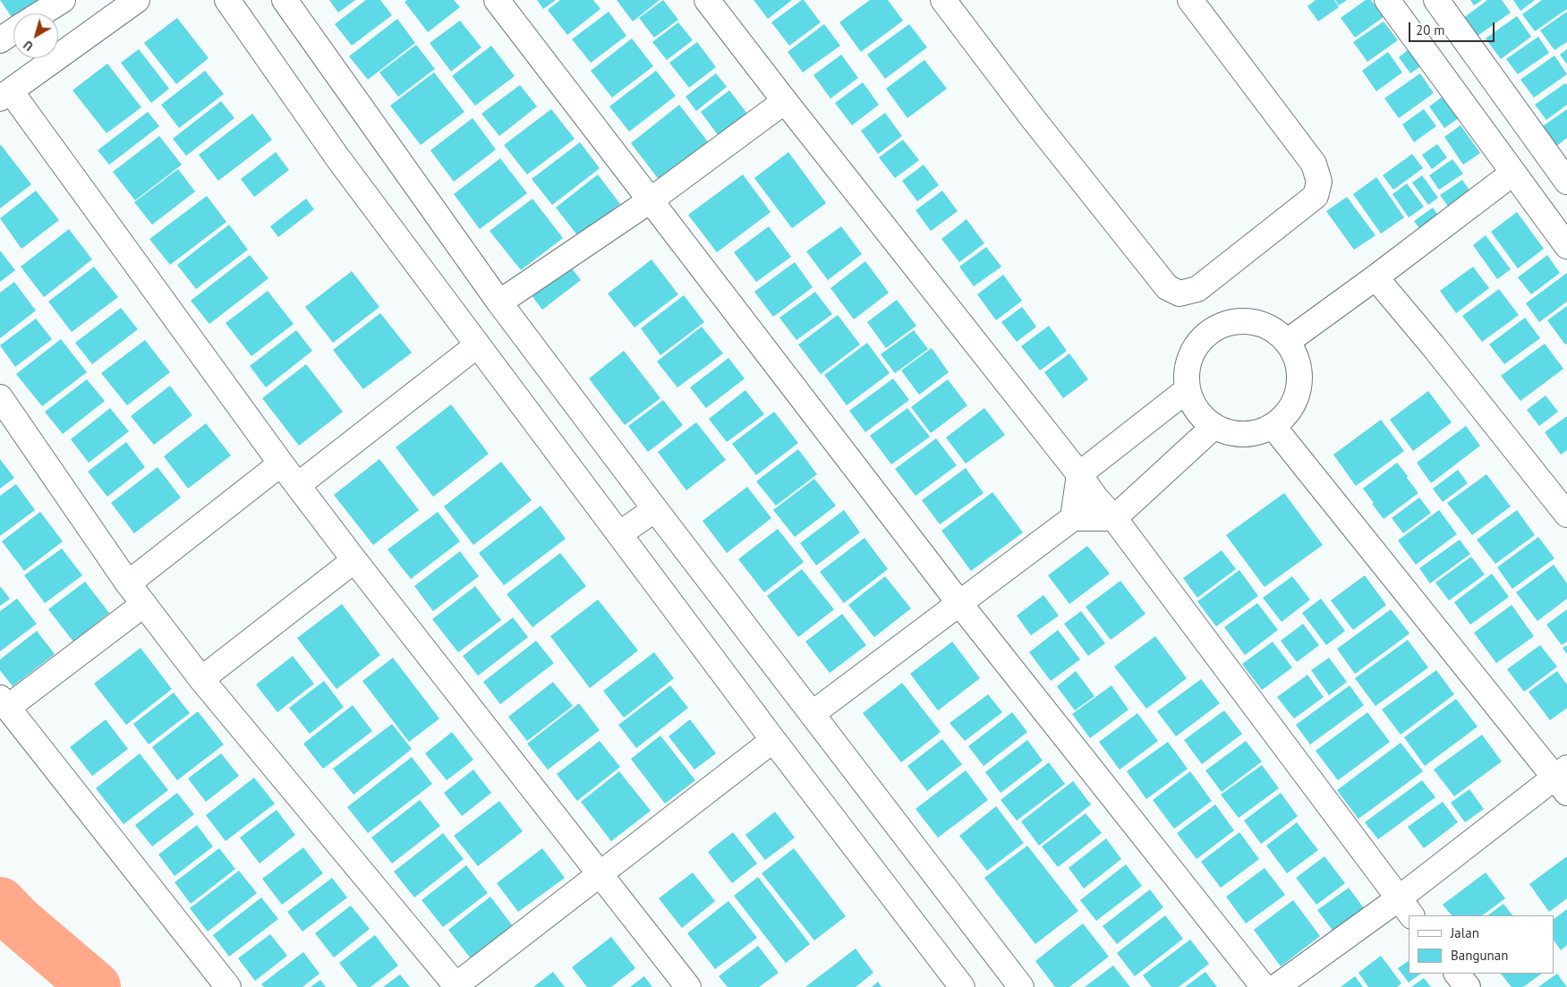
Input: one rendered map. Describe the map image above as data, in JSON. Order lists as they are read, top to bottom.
{
  "legend": ["Jalan", "Bangunan"],
  "scale_bar": "20 m",
  "north": "bottom left"
}
